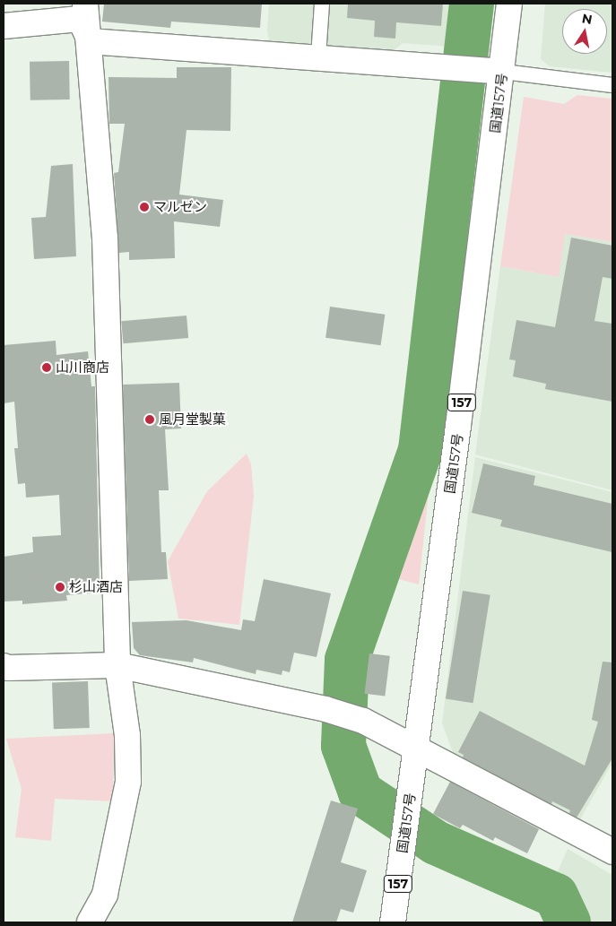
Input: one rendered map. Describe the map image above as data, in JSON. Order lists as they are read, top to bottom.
{
  "streets": {
    "main road": ["国道157号", "157"]
  },
  "places": [
    "マルゼン",
    "山川商店",
    "風月堂製菓",
    "杉山酒店"
  ],
  "north": "top"
}
